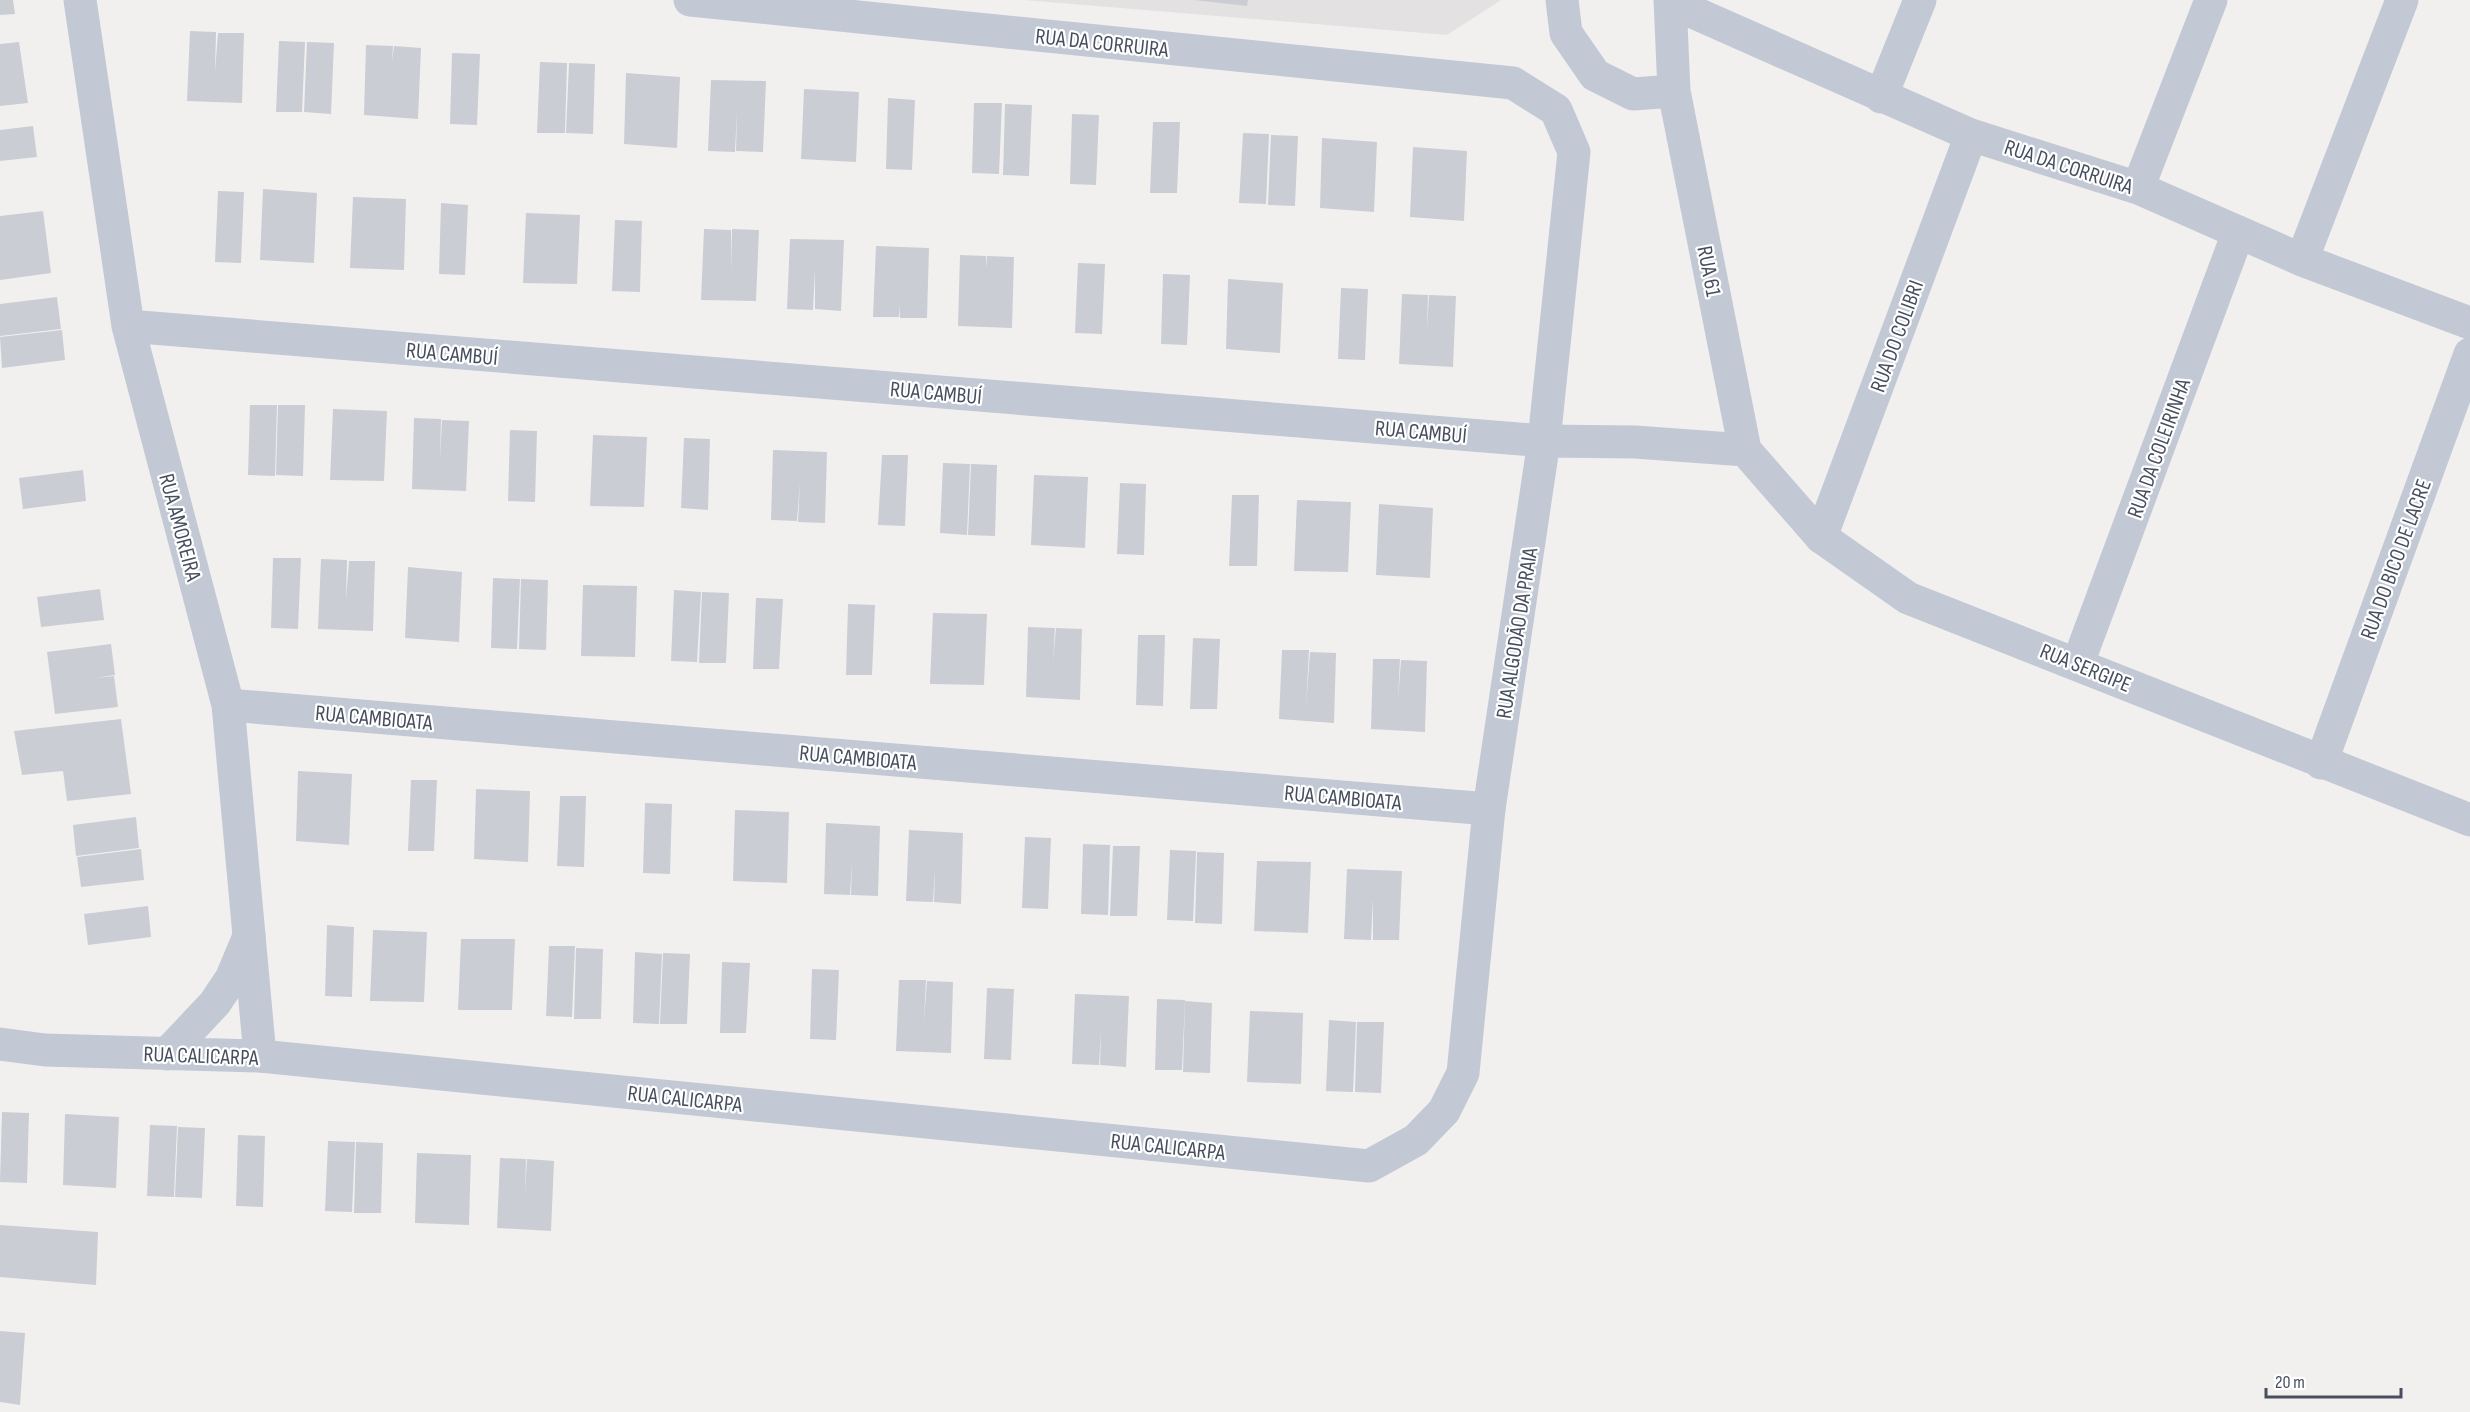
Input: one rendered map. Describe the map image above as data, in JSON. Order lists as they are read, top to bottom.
{
  "streets": {
    "street": [
      "RUA DA CORRUIRA",
      "RUA 61",
      "RUA DO COLIBRI",
      "RUA CAMBUÍ",
      "RUA DA COLEIRINHA",
      "RUA AMOREIRA",
      "RUA DO BICO DE LACRE",
      "RUA ALGODÃO DA PRAIA",
      "RUA SERGIPE",
      "RUA CAMBIOATA",
      "RUA CALICARPA"
    ]
  },
  "crossings": [
    ["RUA DA CORRUIRA", "RUA 61"],
    ["RUA DA CORRUIRA", "RUA DO COLIBRI"],
    ["RUA DA CORRUIRA", "RUA DA COLEIRINHA"],
    ["RUA DA CORRUIRA", "RUA ALGODÃO DA PRAIA"],
    ["RUA 61", "RUA CAMBUÍ"],
    ["RUA 61", "RUA SERGIPE"],
    ["RUA DO COLIBRI", "RUA SERGIPE"],
    ["RUA CAMBUÍ", "RUA AMOREIRA"],
    ["RUA CAMBUÍ", "RUA ALGODÃO DA PRAIA"],
    ["RUA CAMBUÍ", "RUA SERGIPE"],
    ["RUA DA COLEIRINHA", "RUA SERGIPE"],
    ["RUA AMOREIRA", "RUA CAMBIOATA"],
    ["RUA AMOREIRA", "RUA CALICARPA"],
    ["RUA DO BICO DE LACRE", "RUA SERGIPE"],
    ["RUA ALGODÃO DA PRAIA", "RUA CAMBIOATA"],
    ["RUA ALGODÃO DA PRAIA", "RUA CALICARPA"]
  ],
  "scale_bar": "20 m"
}
